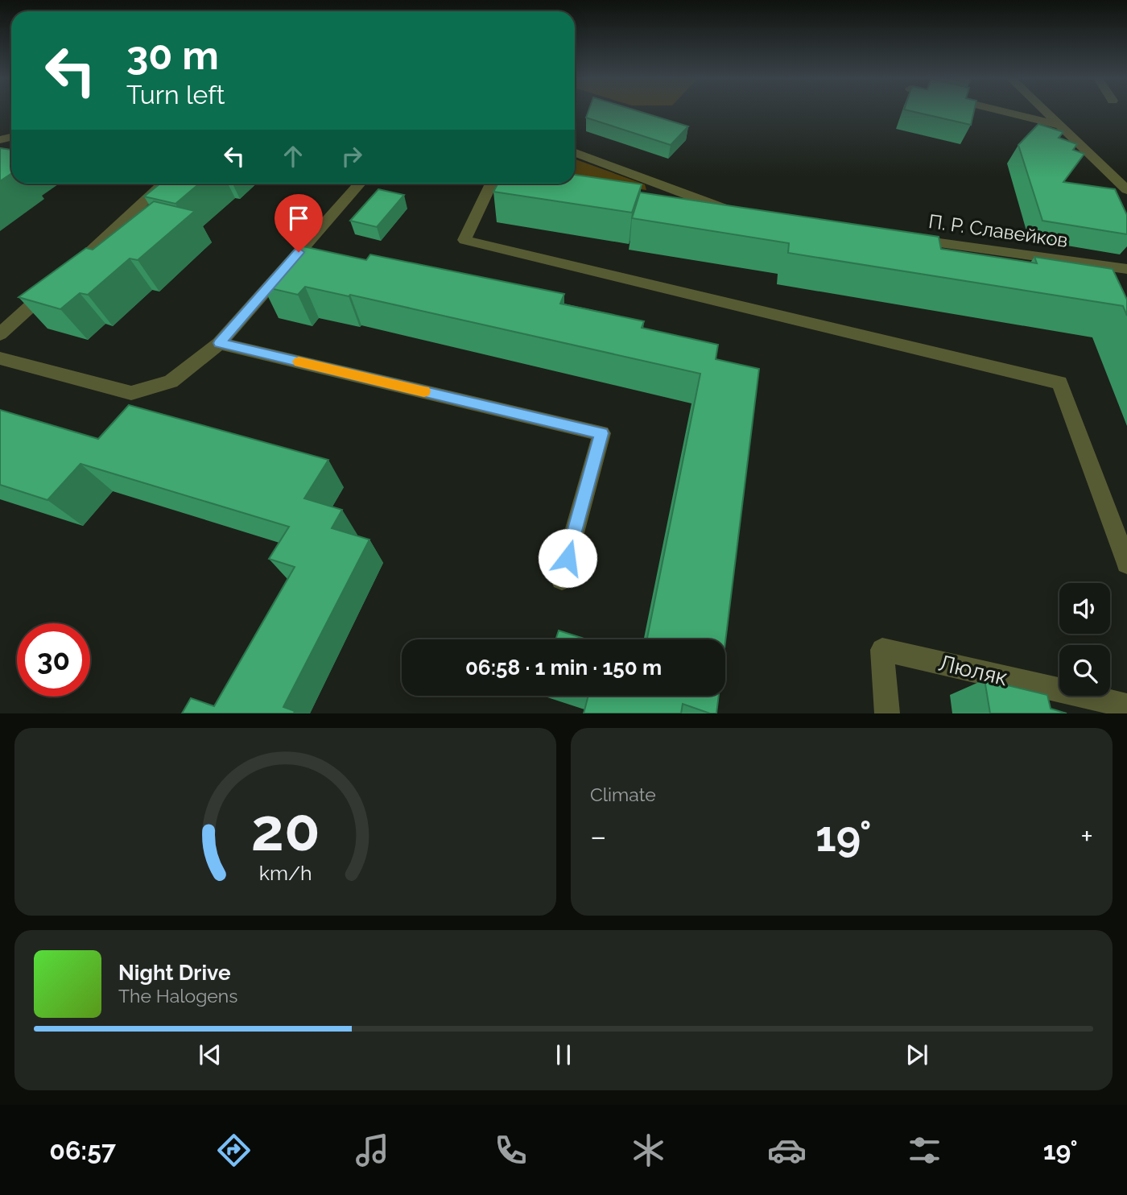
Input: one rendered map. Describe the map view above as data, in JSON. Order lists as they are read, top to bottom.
{
  "streets": {
    "street": ["П. Р. Славейков", "Люляк"]
  },
  "page": {
    "turn": ["30 m", "Turn left"],
    "limit": "30",
    "trip": "06:58 · 1 min · 150 m",
    "tile": "Climate",
    "heat": ["−", "19°", "+"],
    "song": ["Night Drive", "The Halogens"],
    "tabs": ["06:57", "19°"],
    "gauge": ["20", "km/h"]
  }
}
